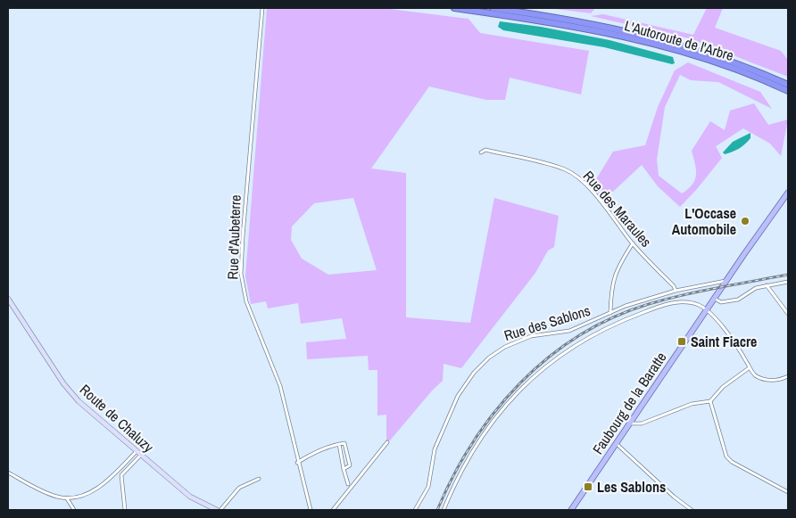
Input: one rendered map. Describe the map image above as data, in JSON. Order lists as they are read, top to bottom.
{
  "streets": {
    "highway": ["L'Autoroute de l'Arbre"],
    "main road": ["Faubourg de la Baratte"],
    "street": [
      "Rue des Maraules",
      "Rue d'Aubeterre",
      "Rue des Sablons",
      "Route de Chaluzy"
    ]
  },
  "crossings": [
    ["Rue des Maraules", "Rue des Sablons"]
  ],
  "places": {
    "other": ["L'Occase Automobile"],
    "transit": ["Saint Fiacre", "Les Sablons"]
  }
}
